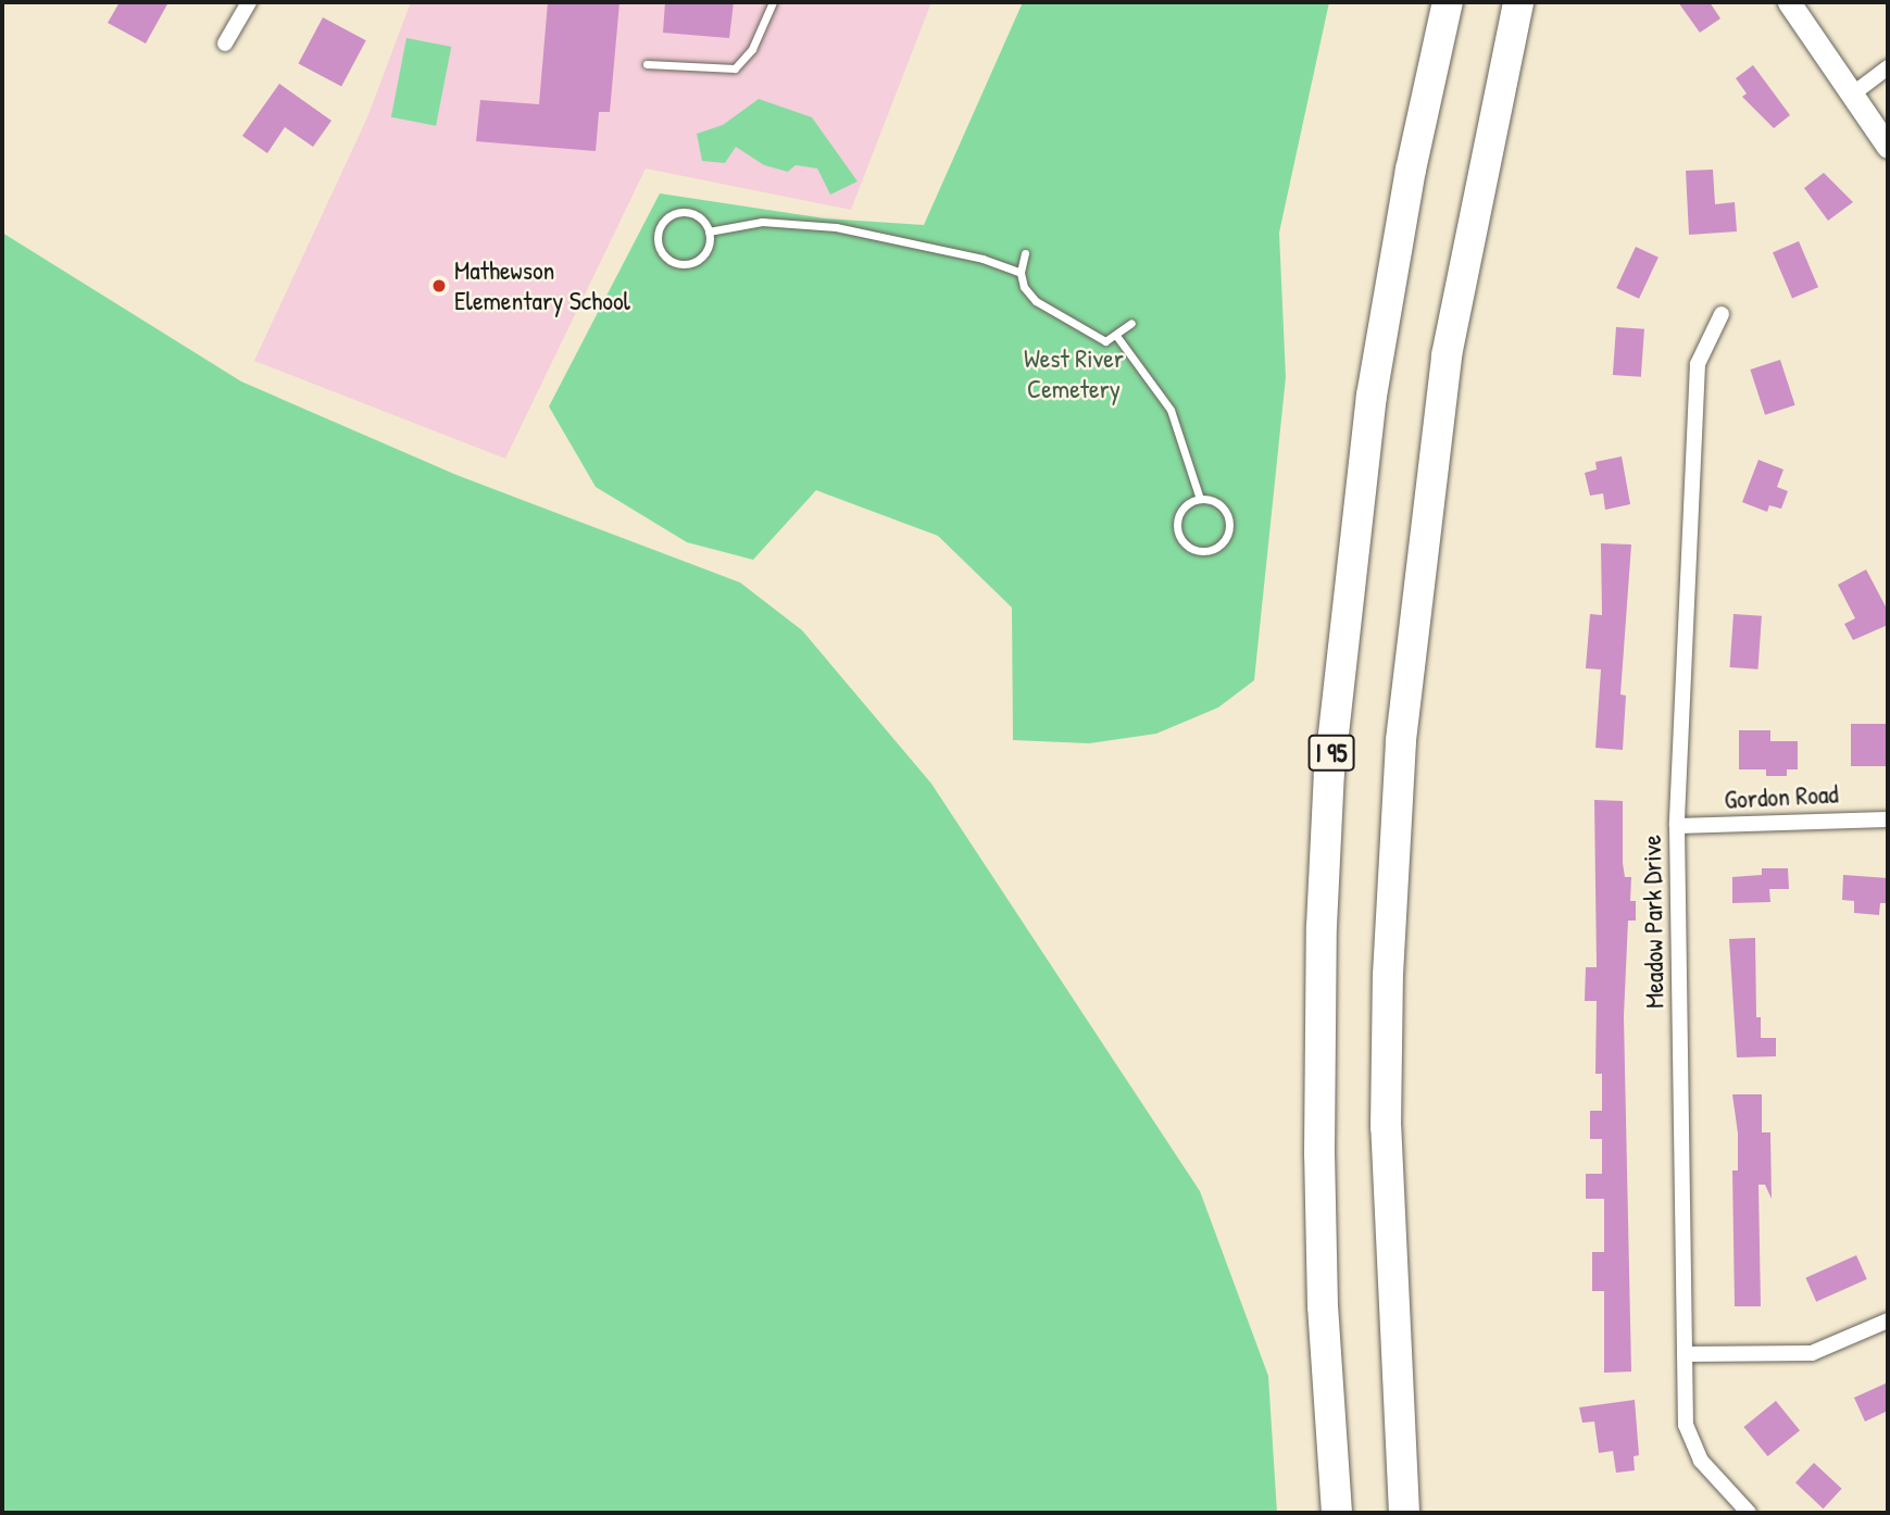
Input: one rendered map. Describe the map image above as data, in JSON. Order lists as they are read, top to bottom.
{
  "streets": {
    "highway": ["I 95"],
    "street": ["Gordon Road", "Meadow Park Drive"]
  },
  "crossings": [
    ["Gordon Road", "Meadow Park Drive"]
  ],
  "parks": ["West River Cemetery"],
  "places": ["Mathewson Elementary School"]
}
